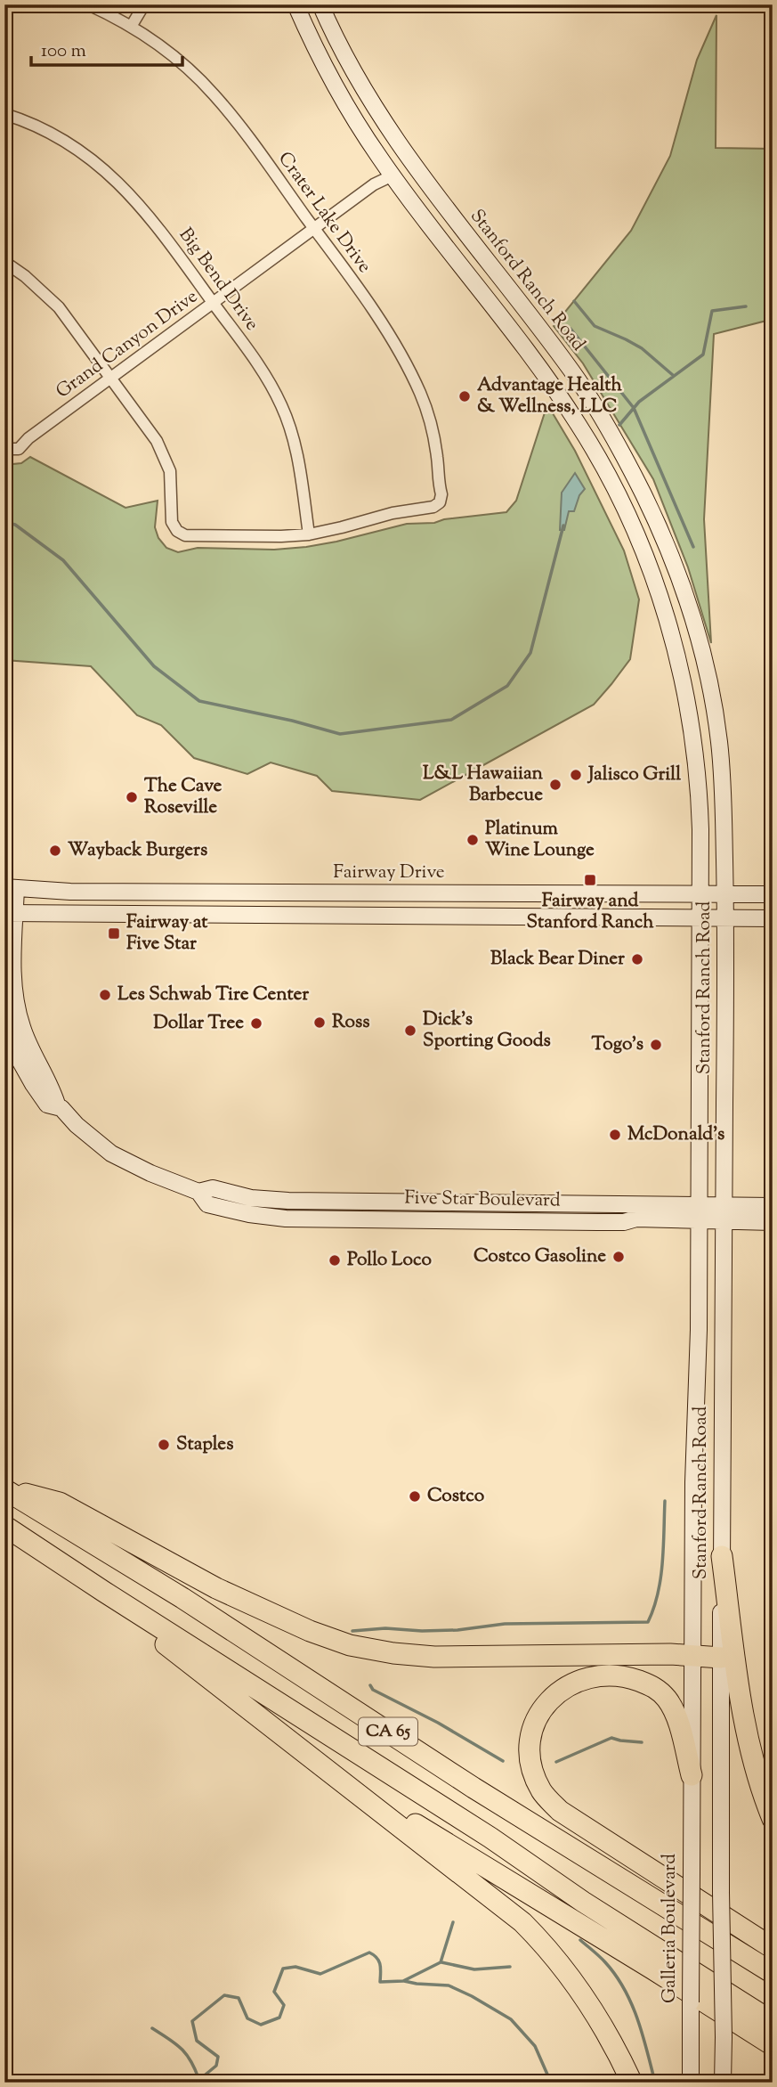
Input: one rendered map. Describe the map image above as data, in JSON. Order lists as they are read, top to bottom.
{
  "streets": {
    "highway": ["CA 65"],
    "main road": [
      "Stanford Ranch Road",
      "Fairway Drive",
      "Five Star Boulevard",
      "Galleria Boulevard"
    ],
    "street": ["Crater Lake Drive", "Big Bend Drive", "Grand Canyon Drive"]
  },
  "crossings": [
    ["Crater Lake Drive", "Big Bend Drive"],
    ["Crater Lake Drive", "Grand Canyon Drive"],
    ["Big Bend Drive", "Grand Canyon Drive"],
    ["Stanford Ranch Road", "Grand Canyon Drive"],
    ["Stanford Ranch Road", "Fairway Drive"],
    ["Stanford Ranch Road", "Five Star Boulevard"],
    ["Stanford Ranch Road", "Galleria Boulevard"],
    ["Fairway Drive", "Five Star Boulevard"]
  ],
  "places": {
    "other": [
      "Advantage Health & Wellness, LLC",
      "Jalisco Grill",
      "L&L Hawaiian Barbecue",
      "The Cave Roseville",
      "Platinum Wine Lounge",
      "Wayback Burgers",
      "Black Bear Diner",
      "Les Schwab Tire Center",
      "Ross",
      "Dollar Tree",
      "Dick's Sporting Goods",
      "Togo's",
      "McDonald's",
      "Costco Gasoline",
      "Pollo Loco",
      "Staples",
      "Costco"
    ],
    "transit": ["Fairway and Stanford Ranch", "Fairway at Five Star"]
  },
  "scale_bar": "100 m"
}
